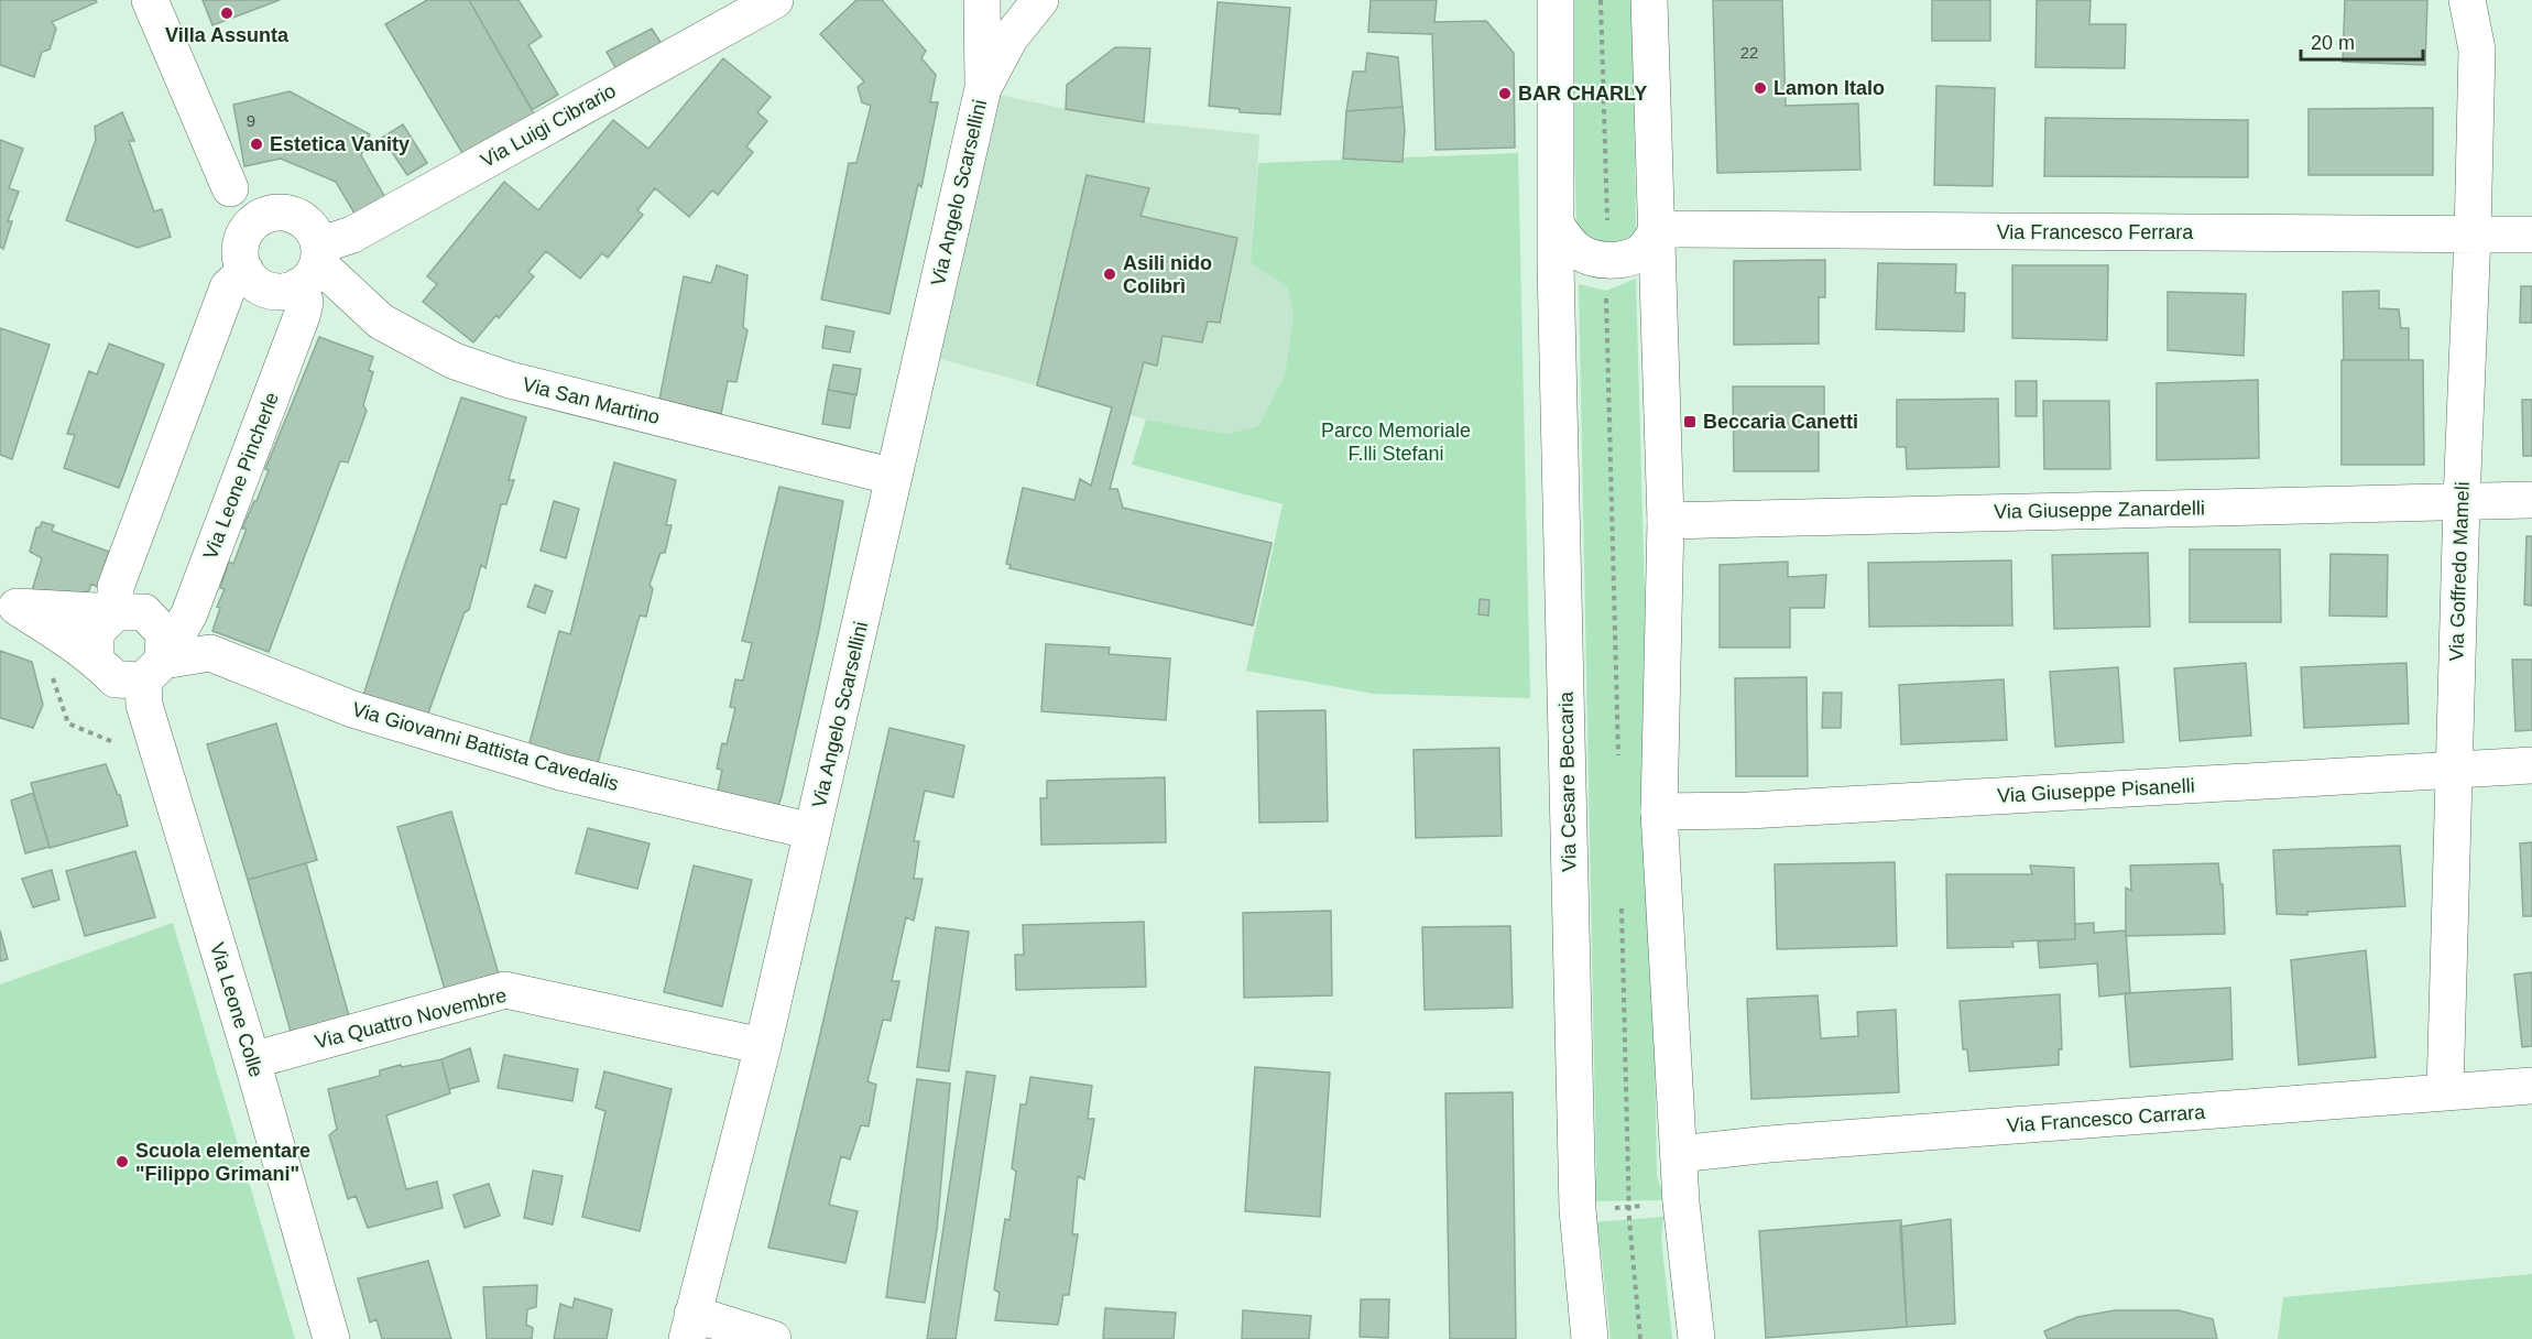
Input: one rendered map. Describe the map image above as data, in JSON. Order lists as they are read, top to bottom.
{
  "streets": {
    "street": [
      "Via Luigi Cibrario",
      "Via Angelo Scarsellini",
      "Via Francesco Ferrara",
      "Via San Martino",
      "Via Leone Pincherle",
      "Via Giuseppe Zanardelli",
      "Via Goffredo Mameli",
      "Via Giovanni Battista Cavedalis",
      "Via Cesare Beccaria",
      "Via Giuseppe Pisanelli",
      "Via Leone Colle",
      "Via Quattro Novembre",
      "Via Francesco Carrara"
    ]
  },
  "crossings": [
    ["Via Luigi Cibrario", "Via San Martino"],
    ["Via Luigi Cibrario", "Via Leone Pincherle"],
    ["Via Angelo Scarsellini", "Via San Martino"],
    ["Via Angelo Scarsellini", "Via Giovanni Battista Cavedalis"],
    ["Via Angelo Scarsellini", "Via Quattro Novembre"],
    ["Via Francesco Ferrara", "Via Goffredo Mameli"],
    ["Via San Martino", "Via Leone Pincherle"],
    ["Via Leone Pincherle", "Via Giovanni Battista Cavedalis"],
    ["Via Leone Pincherle", "Via Leone Colle"],
    ["Via Giuseppe Zanardelli", "Via Goffredo Mameli"],
    ["Via Goffredo Mameli", "Via Giuseppe Pisanelli"],
    ["Via Goffredo Mameli", "Via Francesco Carrara"],
    ["Via Giovanni Battista Cavedalis", "Via Leone Colle"],
    ["Via Leone Colle", "Via Quattro Novembre"]
  ],
  "parks": ["Parco Memoriale F.lli Stefani"],
  "places": {
    "other": [
      "Villa Assunta",
      "Lamon Italo",
      "BAR CHARLY",
      "Estetica Vanity",
      "Asili nido Colibrì",
      "Scuola elementare \"Filippo Grimani\""
    ],
    "transit": ["Beccaria Canetti"]
  },
  "house_numbers": ["22", "9"],
  "scale_bar": "20 m"
}
